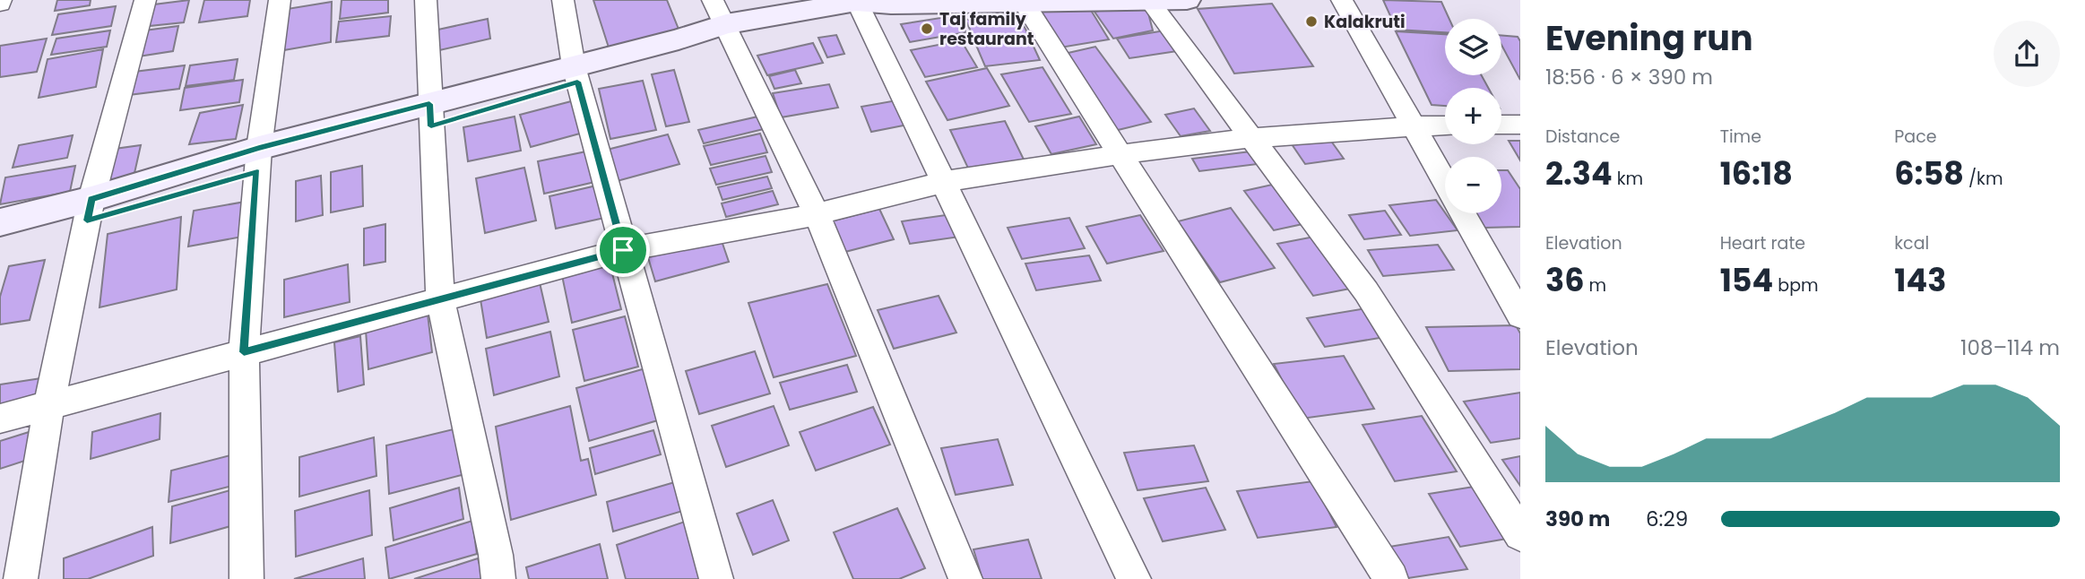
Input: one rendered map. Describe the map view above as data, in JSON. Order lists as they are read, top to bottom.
{
  "places": ["Kalakruti", "Taj family restaurant"],
  "page": {
    "heading": ["Evening run", "18:56 · 6 × 390 m"],
    "map_buttons": ["+", "−"],
    "stats": [
      ["Distance", "2.34 km"],
      ["Time", "16:18"],
      ["Pace", "6:58 /km"],
      ["Elevation", "36 m"],
      ["Heart rate", "154 bpm"],
      ["kcal", "143"]
    ],
    "chart": ["Elevation", "108–114 m"],
    "list": [
      {
        "name": "390 m",
        "note": "6:29"
      }
    ]
  }
}
